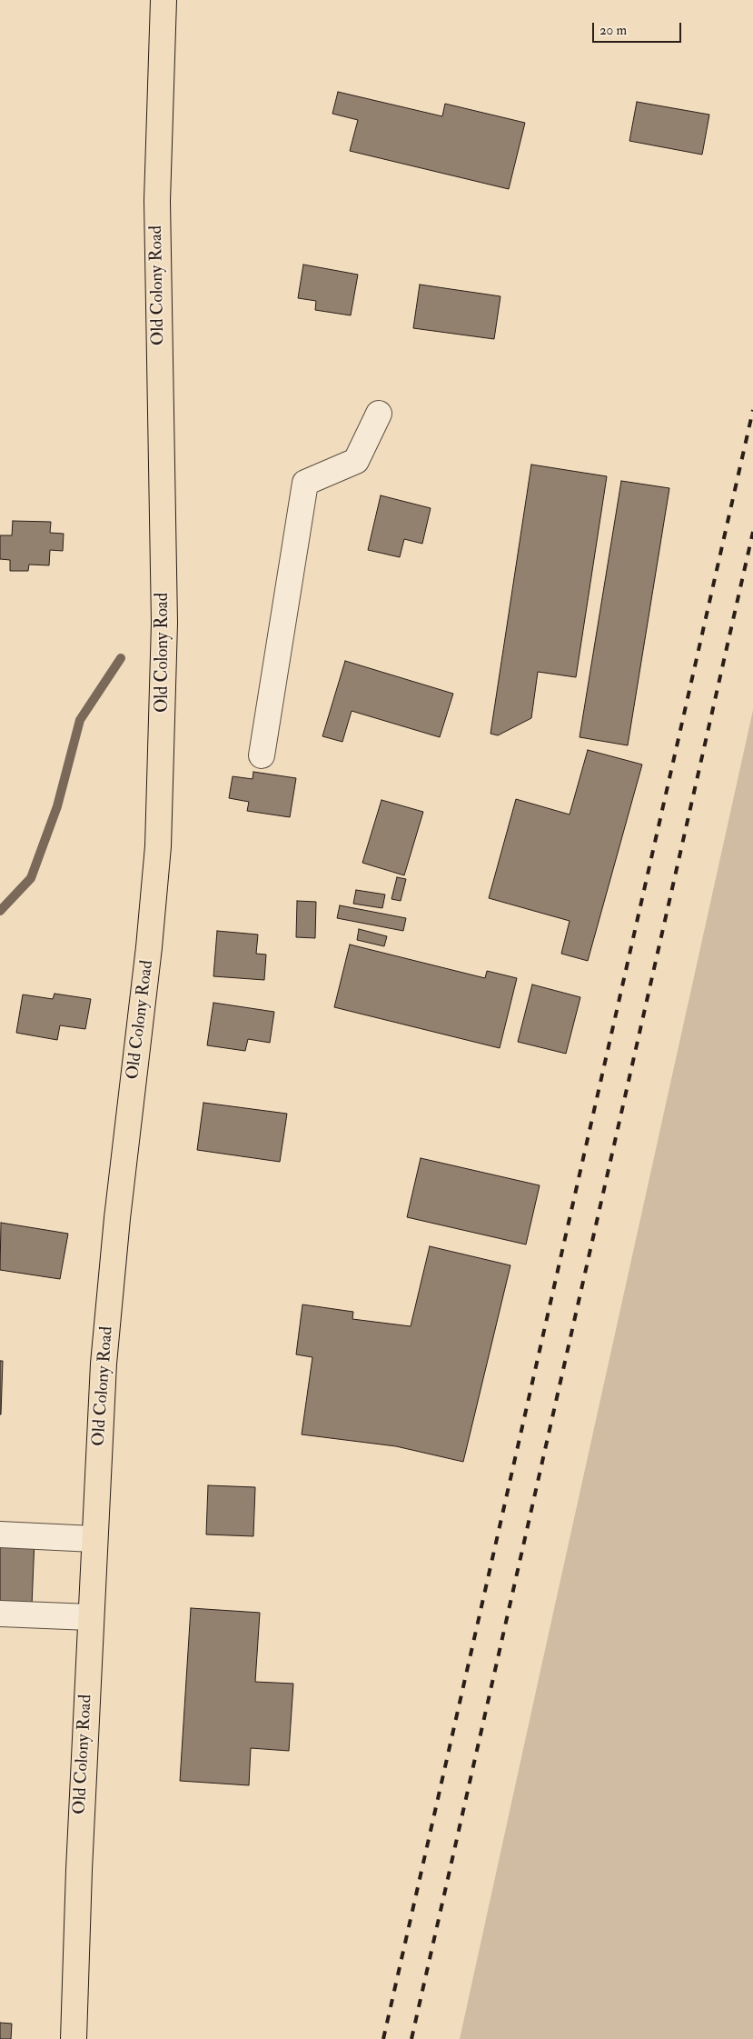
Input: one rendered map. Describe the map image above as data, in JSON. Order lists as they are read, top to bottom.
{
  "streets": {
    "main road": ["Old Colony Road"]
  },
  "scale_bar": "20 m"
}
